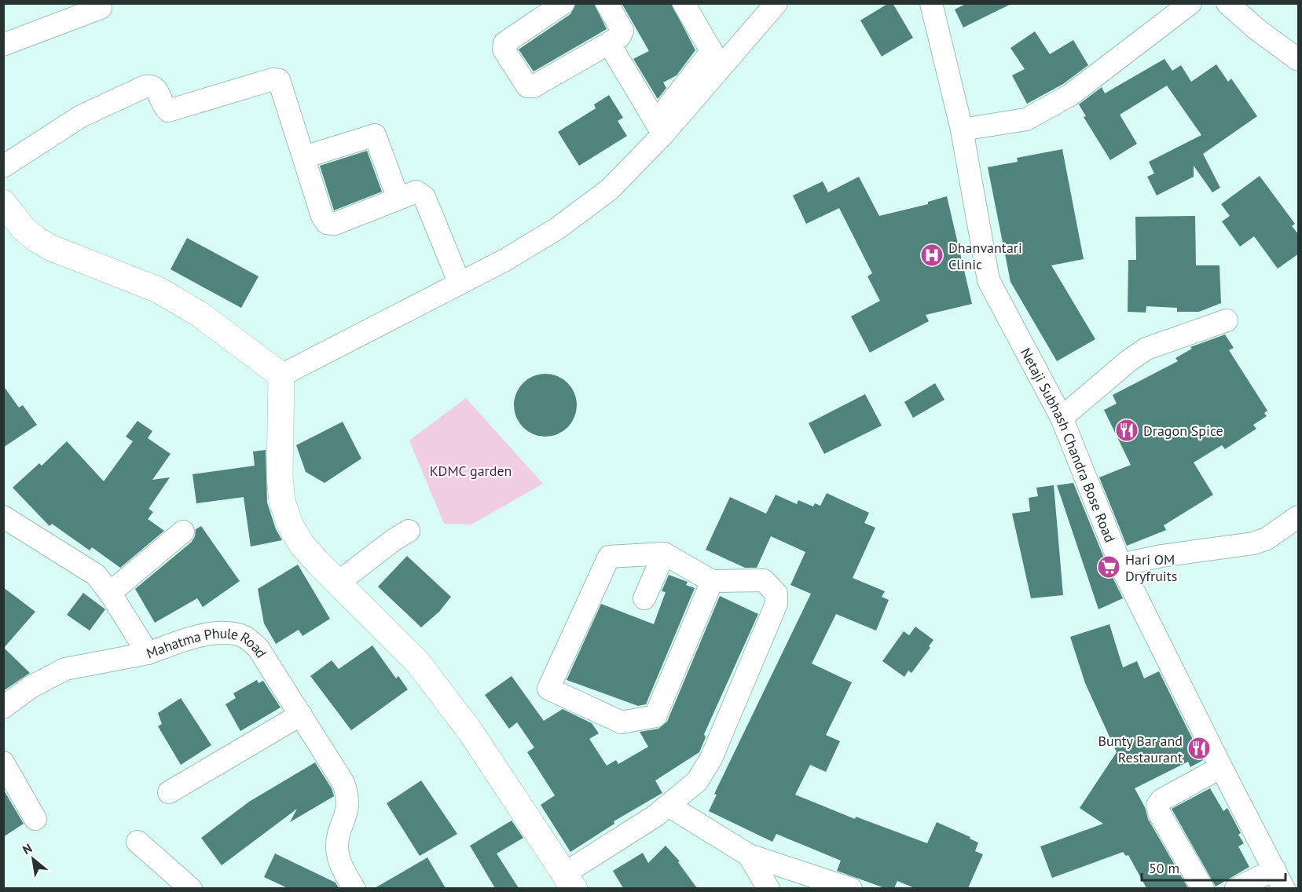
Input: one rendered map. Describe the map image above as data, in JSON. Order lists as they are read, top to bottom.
{
  "streets": {
    "street": ["Netaji Subhash Chandra Bose Road", "Mahatma Phule Road"]
  },
  "parks": ["KDMC garden"],
  "places": {
    "hospital": ["Dhanvantari Clinic"],
    "restaurant": ["Dragon Spice", "Bunty Bar and Restaurant"],
    "supermarket": ["Hari OM Dryfruits"]
  },
  "scale_bar": "50 m",
  "north": "top left"
}
